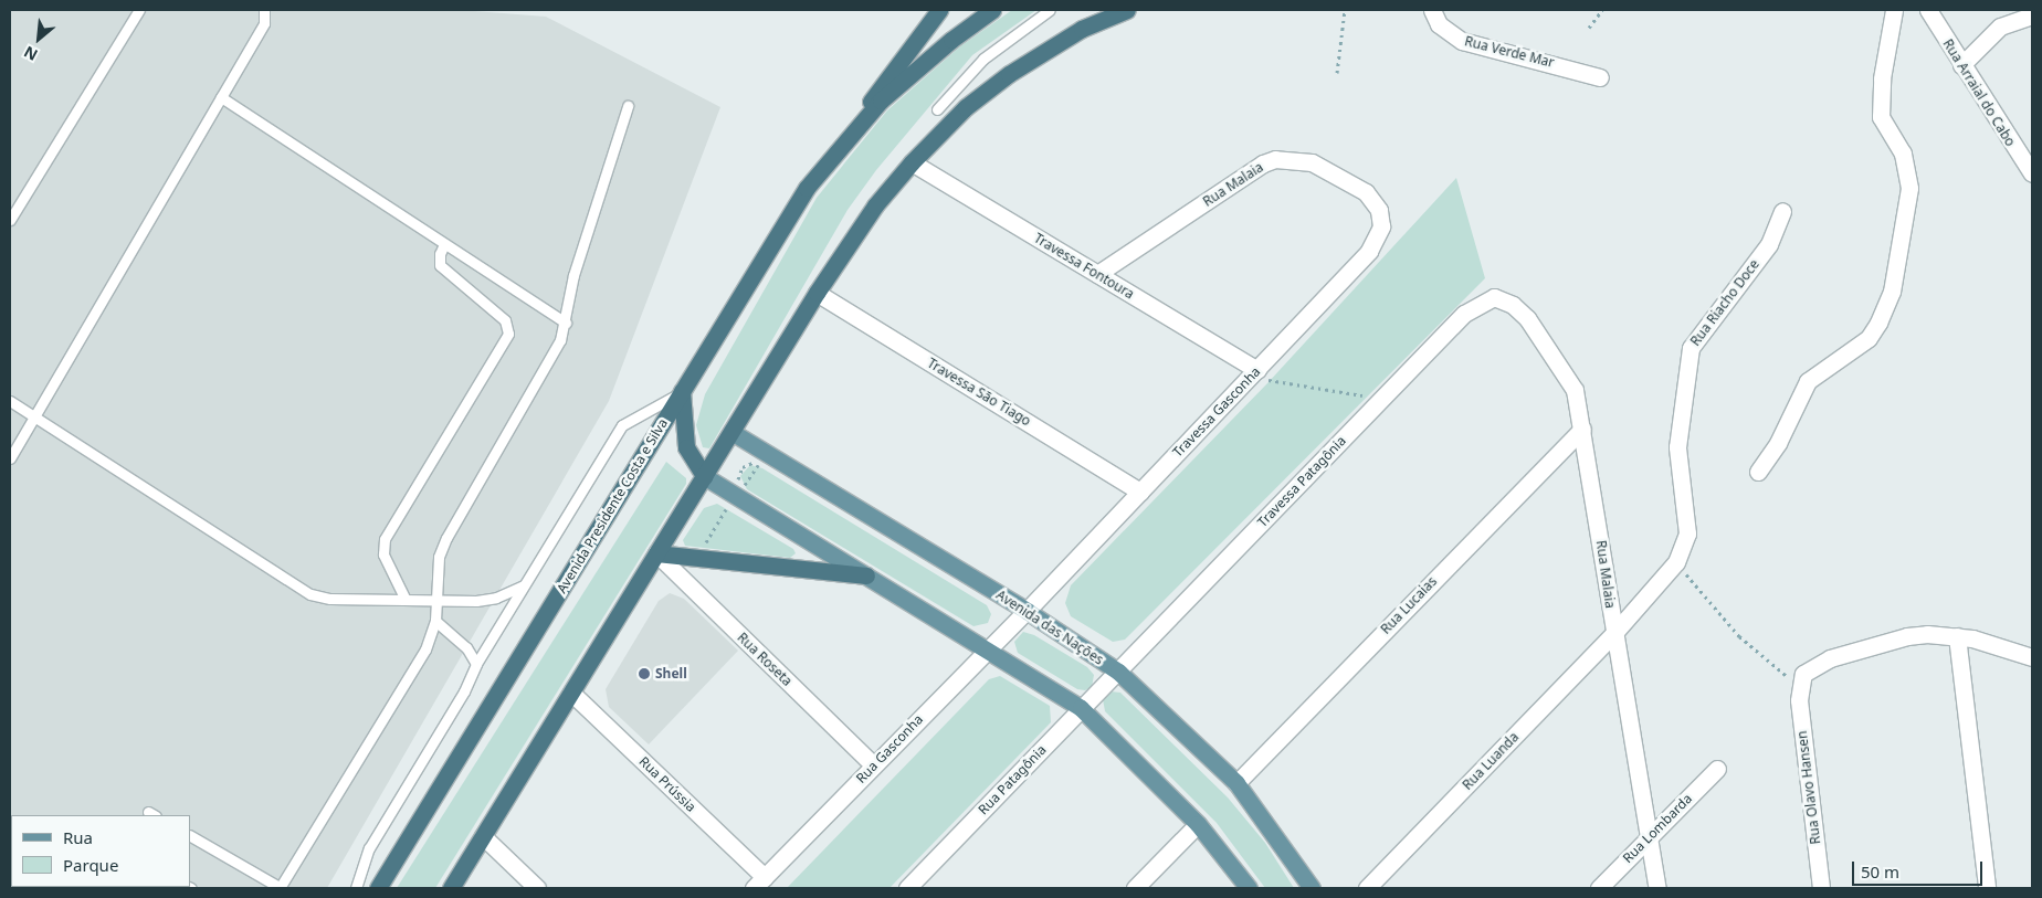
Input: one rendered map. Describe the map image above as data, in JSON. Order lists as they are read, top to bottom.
{
  "streets": {
    "highway": ["Avenida Presidente Costa e Silva"],
    "main road": ["Avenida das Nações"],
    "street": [
      "Rua Verde Mar",
      "Rua Arraial do Cabo",
      "Rua Malaia",
      "Travessa Fontoura",
      "Rua Riacho Doce",
      "Travessa São Tiago",
      "Travessa Gasconha",
      "Travessa Patagônia",
      "Rua Lucaias",
      "Rua Roseta",
      "Rua Gasconha",
      "Rua Luanda",
      "Rua Patagônia",
      "Rua Prússia",
      "Rua Olavo Hansen",
      "Rua Lombarda"
    ]
  },
  "crossings": [
    ["Rua Malaia", "Travessa Fontoura"],
    ["Rua Malaia", "Travessa Gasconha"],
    ["Rua Malaia", "Travessa Patagônia"],
    ["Rua Malaia", "Rua Lucaias"],
    ["Rua Malaia", "Rua Luanda"],
    ["Rua Malaia", "Rua Lombarda"],
    ["Travessa Fontoura", "Travessa Gasconha"],
    ["Rua Riacho Doce", "Rua Luanda"],
    ["Travessa São Tiago", "Travessa Gasconha"],
    ["Travessa Gasconha", "Avenida das Nações"],
    ["Travessa Gasconha", "Rua Gasconha"],
    ["Travessa Patagônia", "Avenida das Nações"],
    ["Travessa Patagônia", "Rua Patagônia"],
    ["Rua Lucaias", "Avenida das Nações"],
    ["Avenida das Nações", "Rua Gasconha"],
    ["Avenida das Nações", "Rua Patagônia"],
    ["Rua Roseta", "Rua Gasconha"],
    ["Rua Gasconha", "Rua Prússia"]
  ],
  "places": ["Shell"],
  "legend": ["Rua", "Parque"],
  "scale_bar": "50 m",
  "north": "bottom left"
}
